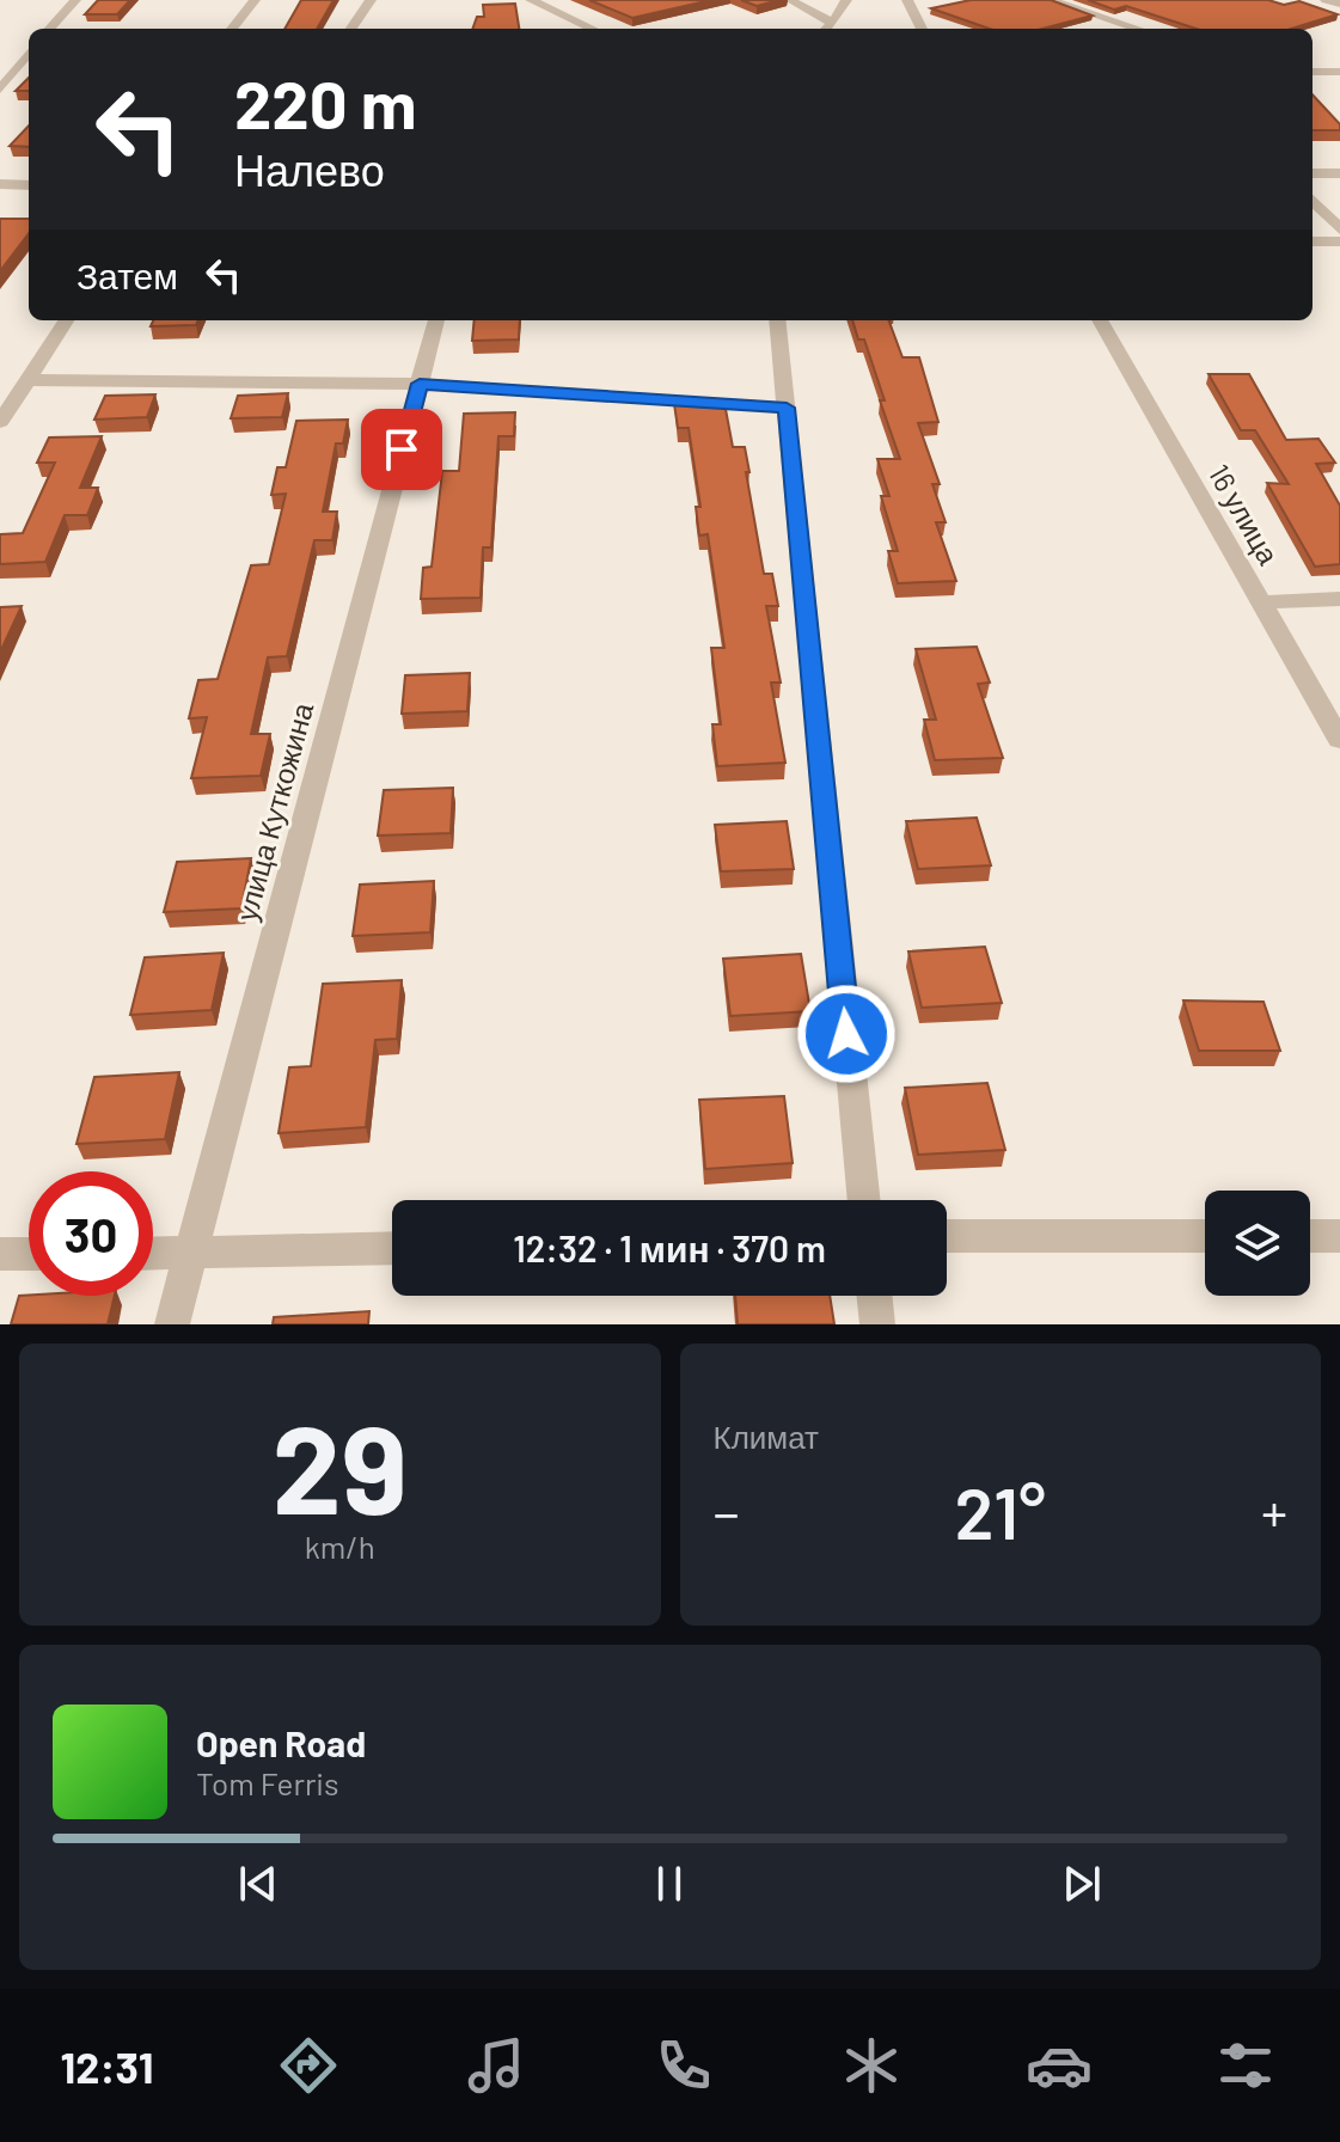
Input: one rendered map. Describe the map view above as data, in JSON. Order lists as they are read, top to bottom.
{
  "streets": {
    "street": ["16 улица", "улица Куткожина"]
  },
  "page": {
    "turn": ["220 m", "Налево"],
    "then": "Затем",
    "limit": "30",
    "trip": "12:32 · 1 мин · 370 m",
    "tile": [
      ["29", "km/h"],
      "Климат"
    ],
    "heat": ["−", "21°", "+"],
    "song": ["Open Road", "Tom Ferris"],
    "tabs": "12:31"
  }
}
